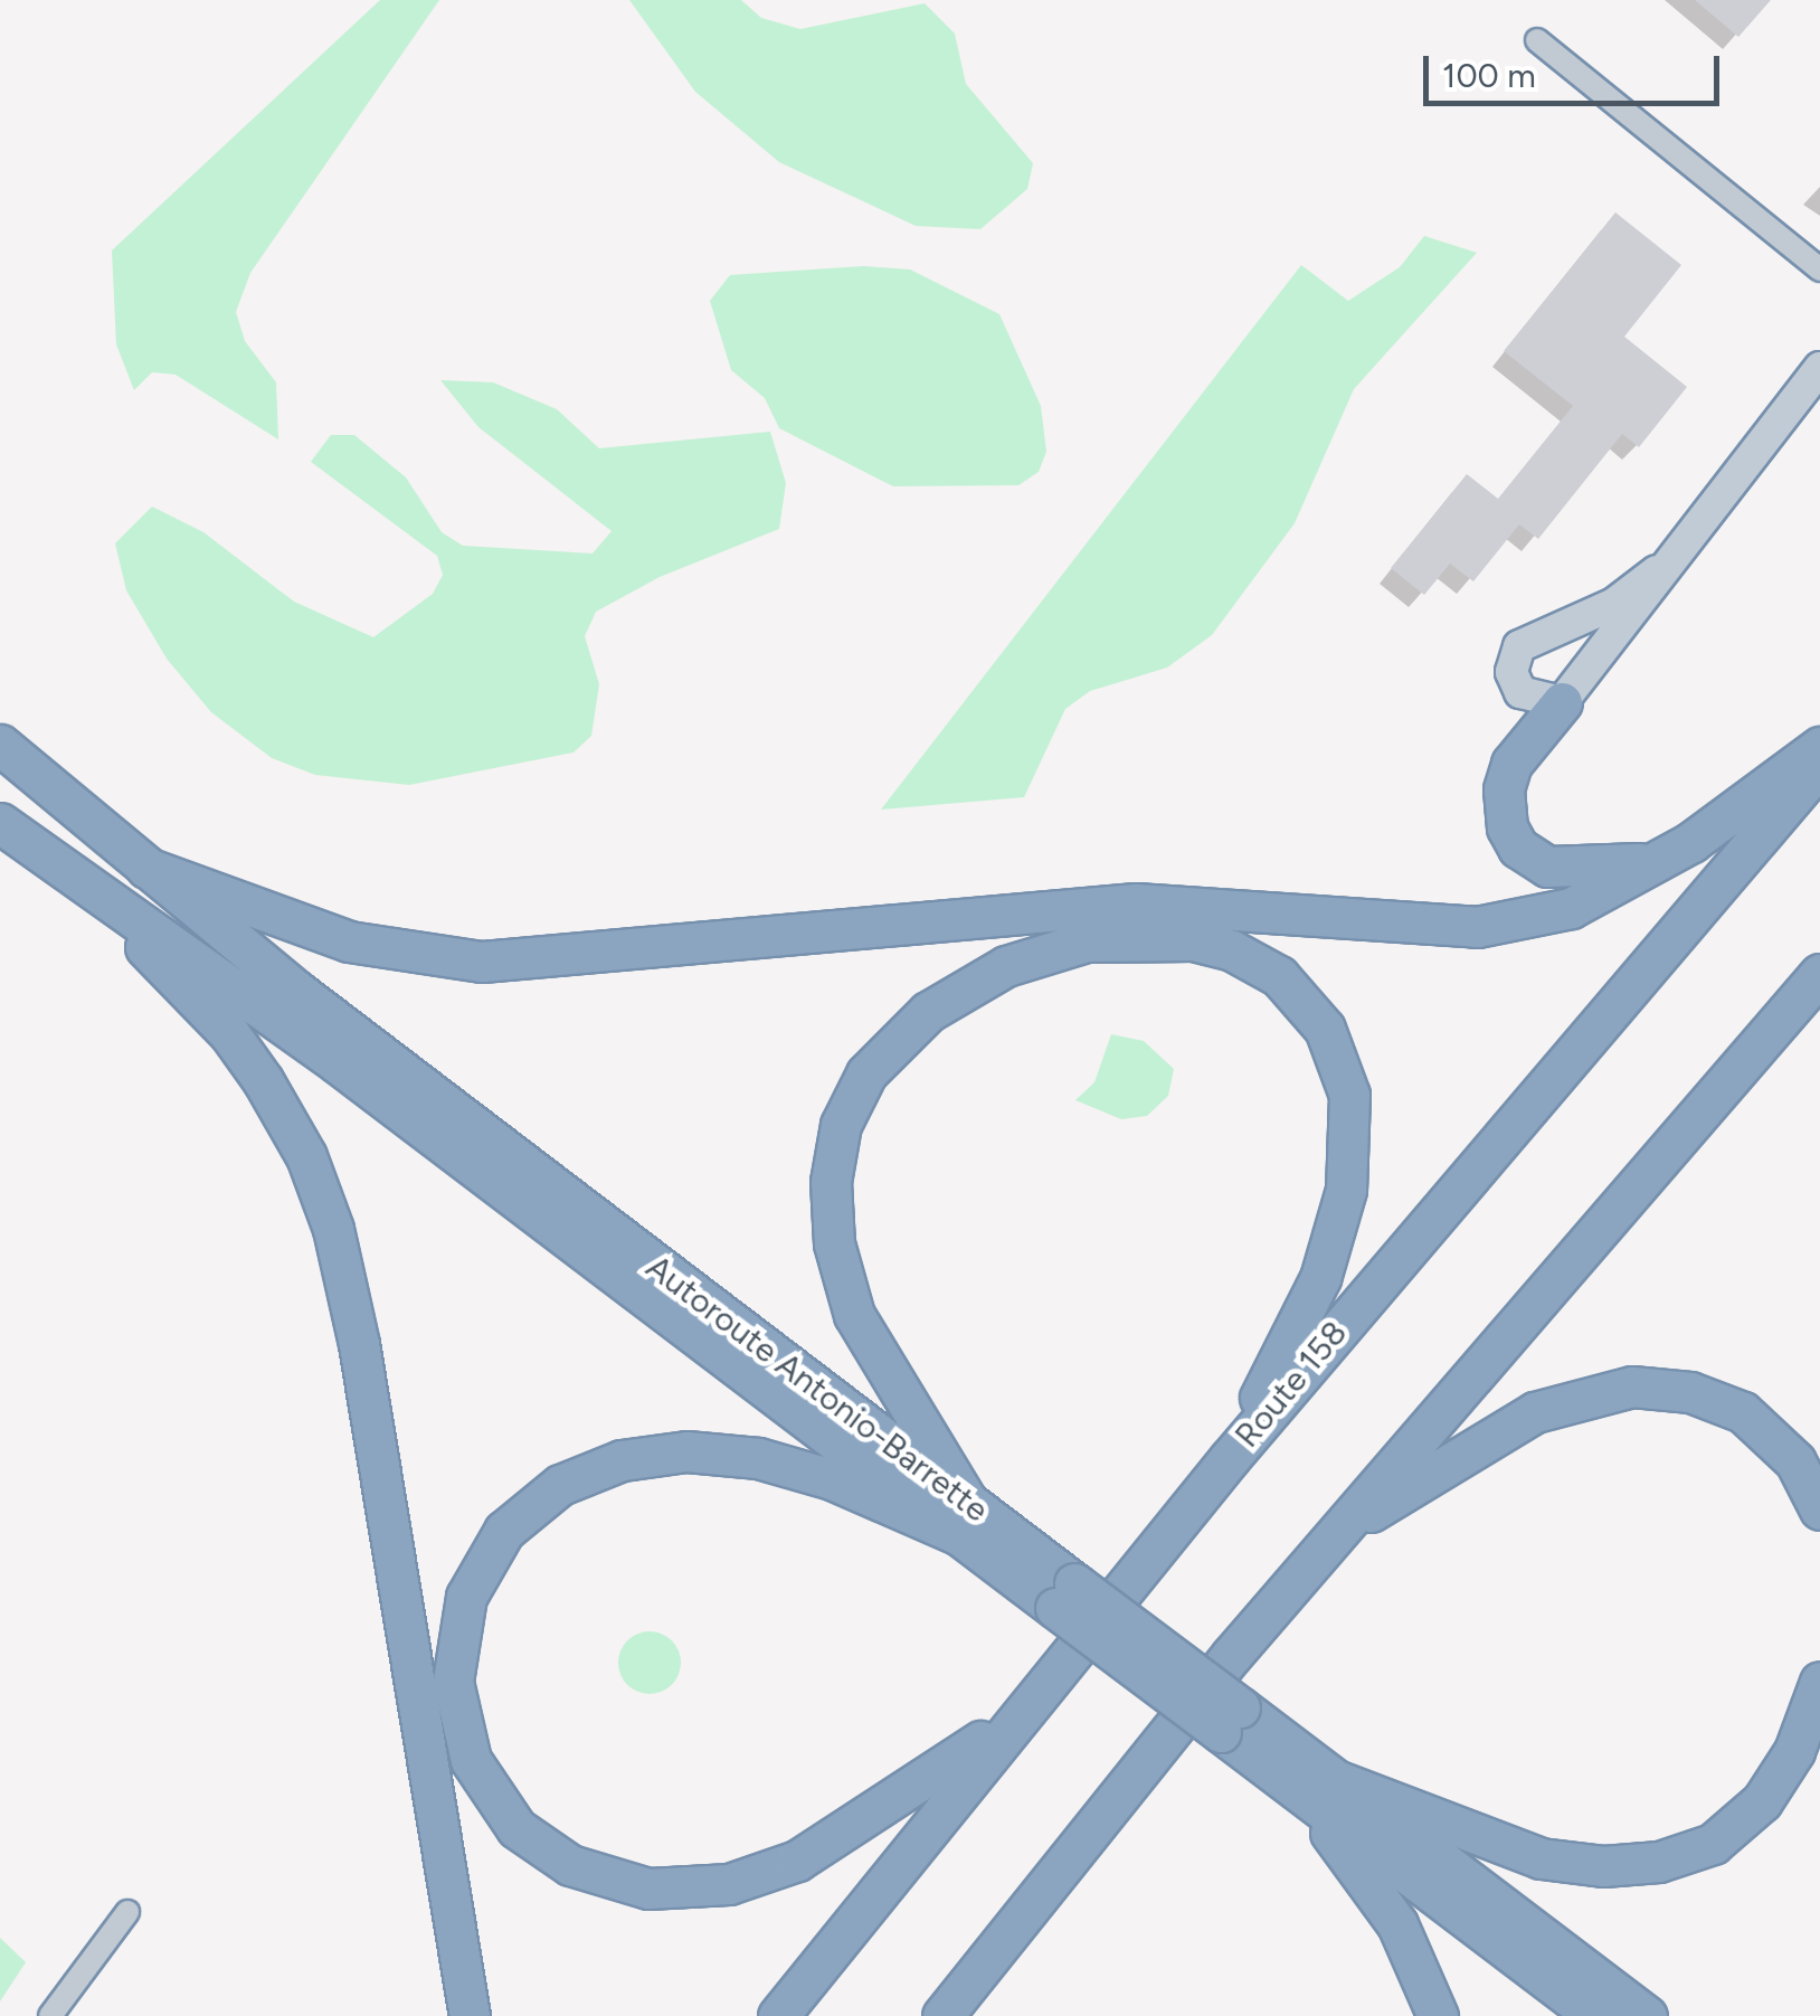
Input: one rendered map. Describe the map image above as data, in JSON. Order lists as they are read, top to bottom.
{
  "streets": {
    "highway": ["Route 158", "Autoroute Antonio-Barrette"]
  },
  "scale_bar": "100 m"
}
